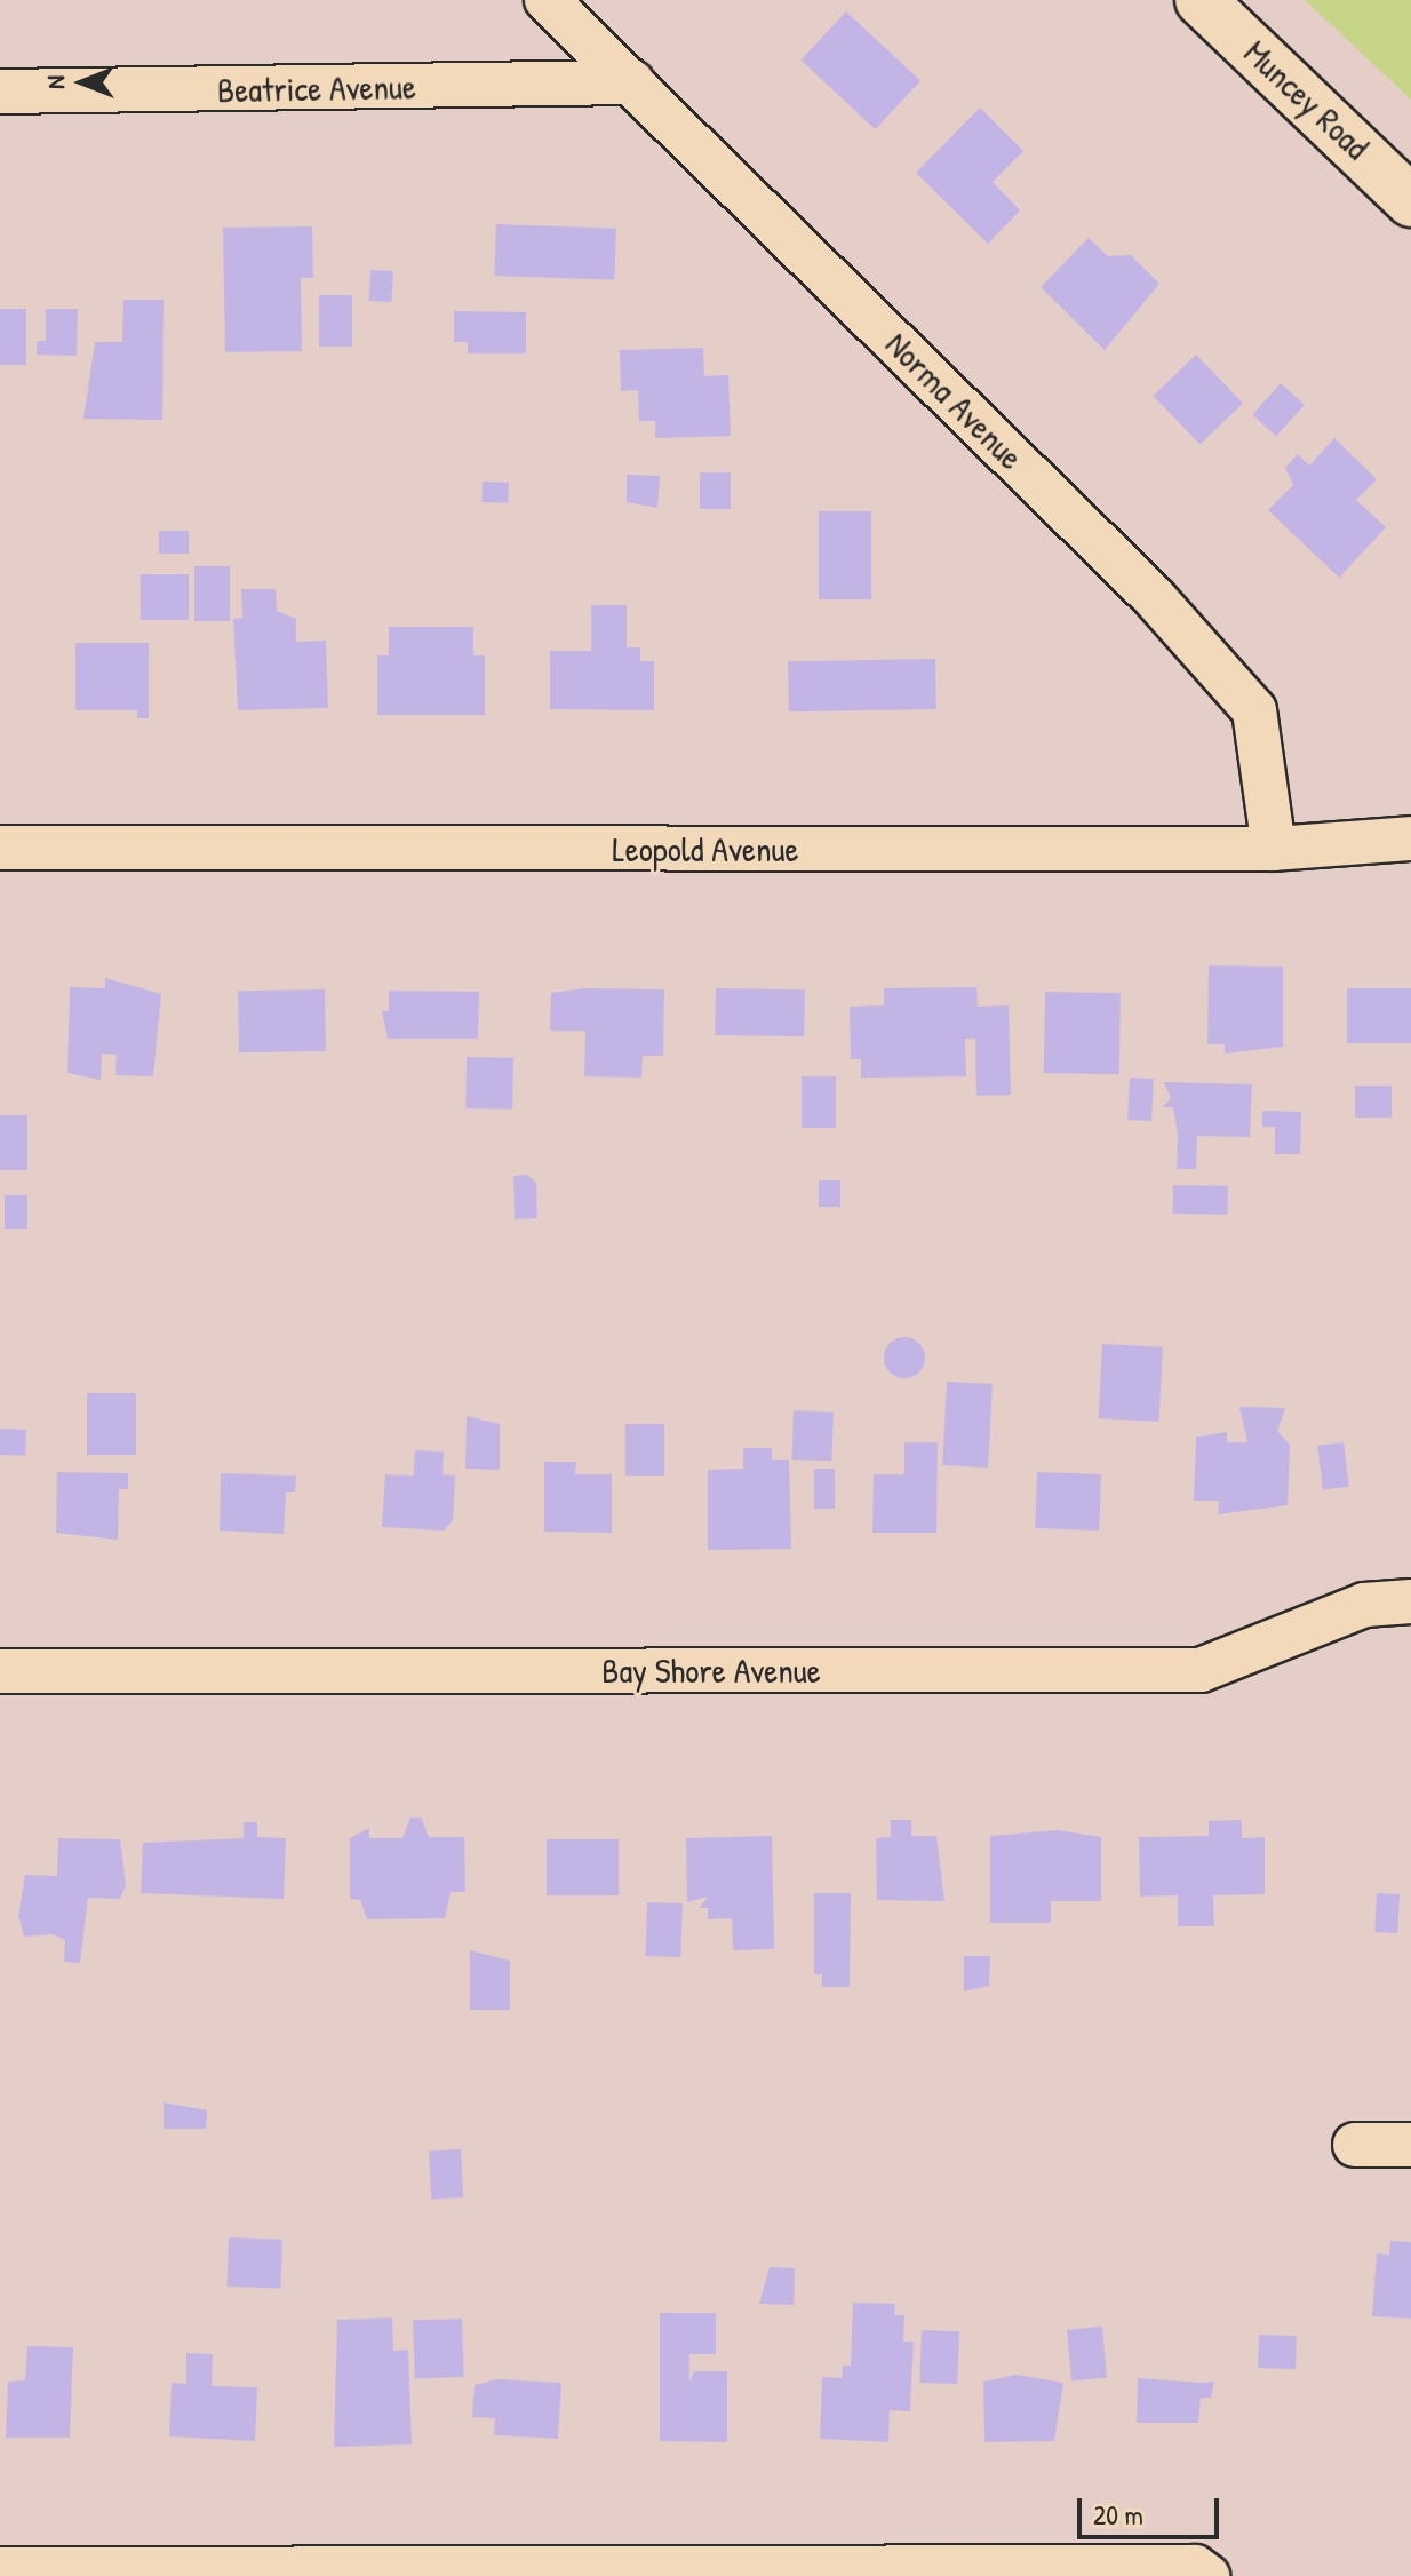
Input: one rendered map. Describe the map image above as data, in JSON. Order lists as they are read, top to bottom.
{
  "streets": {
    "street": [
      "Beatrice Avenue",
      "Muncey Road",
      "Norma Avenue",
      "Leopold Avenue",
      "Bay Shore Avenue"
    ]
  },
  "crossings": [
    ["Beatrice Avenue", "Norma Avenue"],
    ["Norma Avenue", "Leopold Avenue"]
  ],
  "scale_bar": "20 m",
  "north": "left"
}
